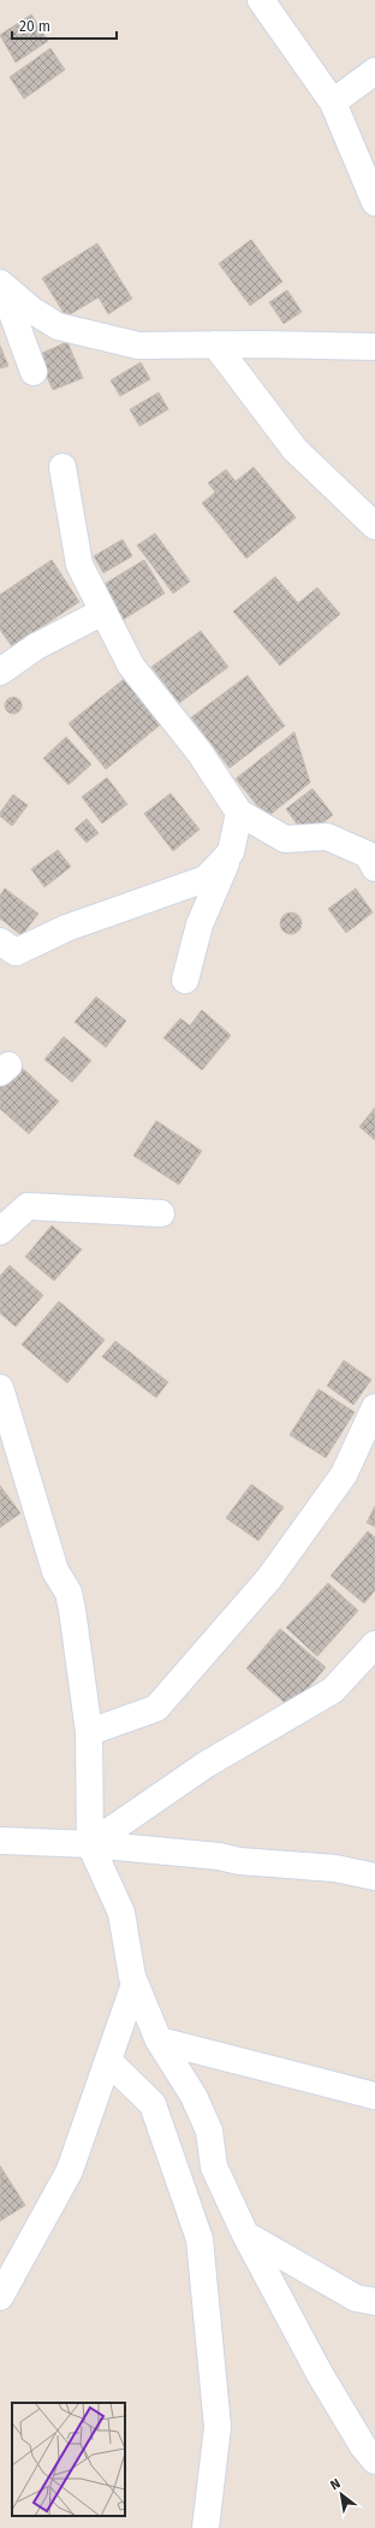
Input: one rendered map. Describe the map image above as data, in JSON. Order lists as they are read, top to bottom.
{
  "scale_bar": "20 m",
  "north": "top left"
}
